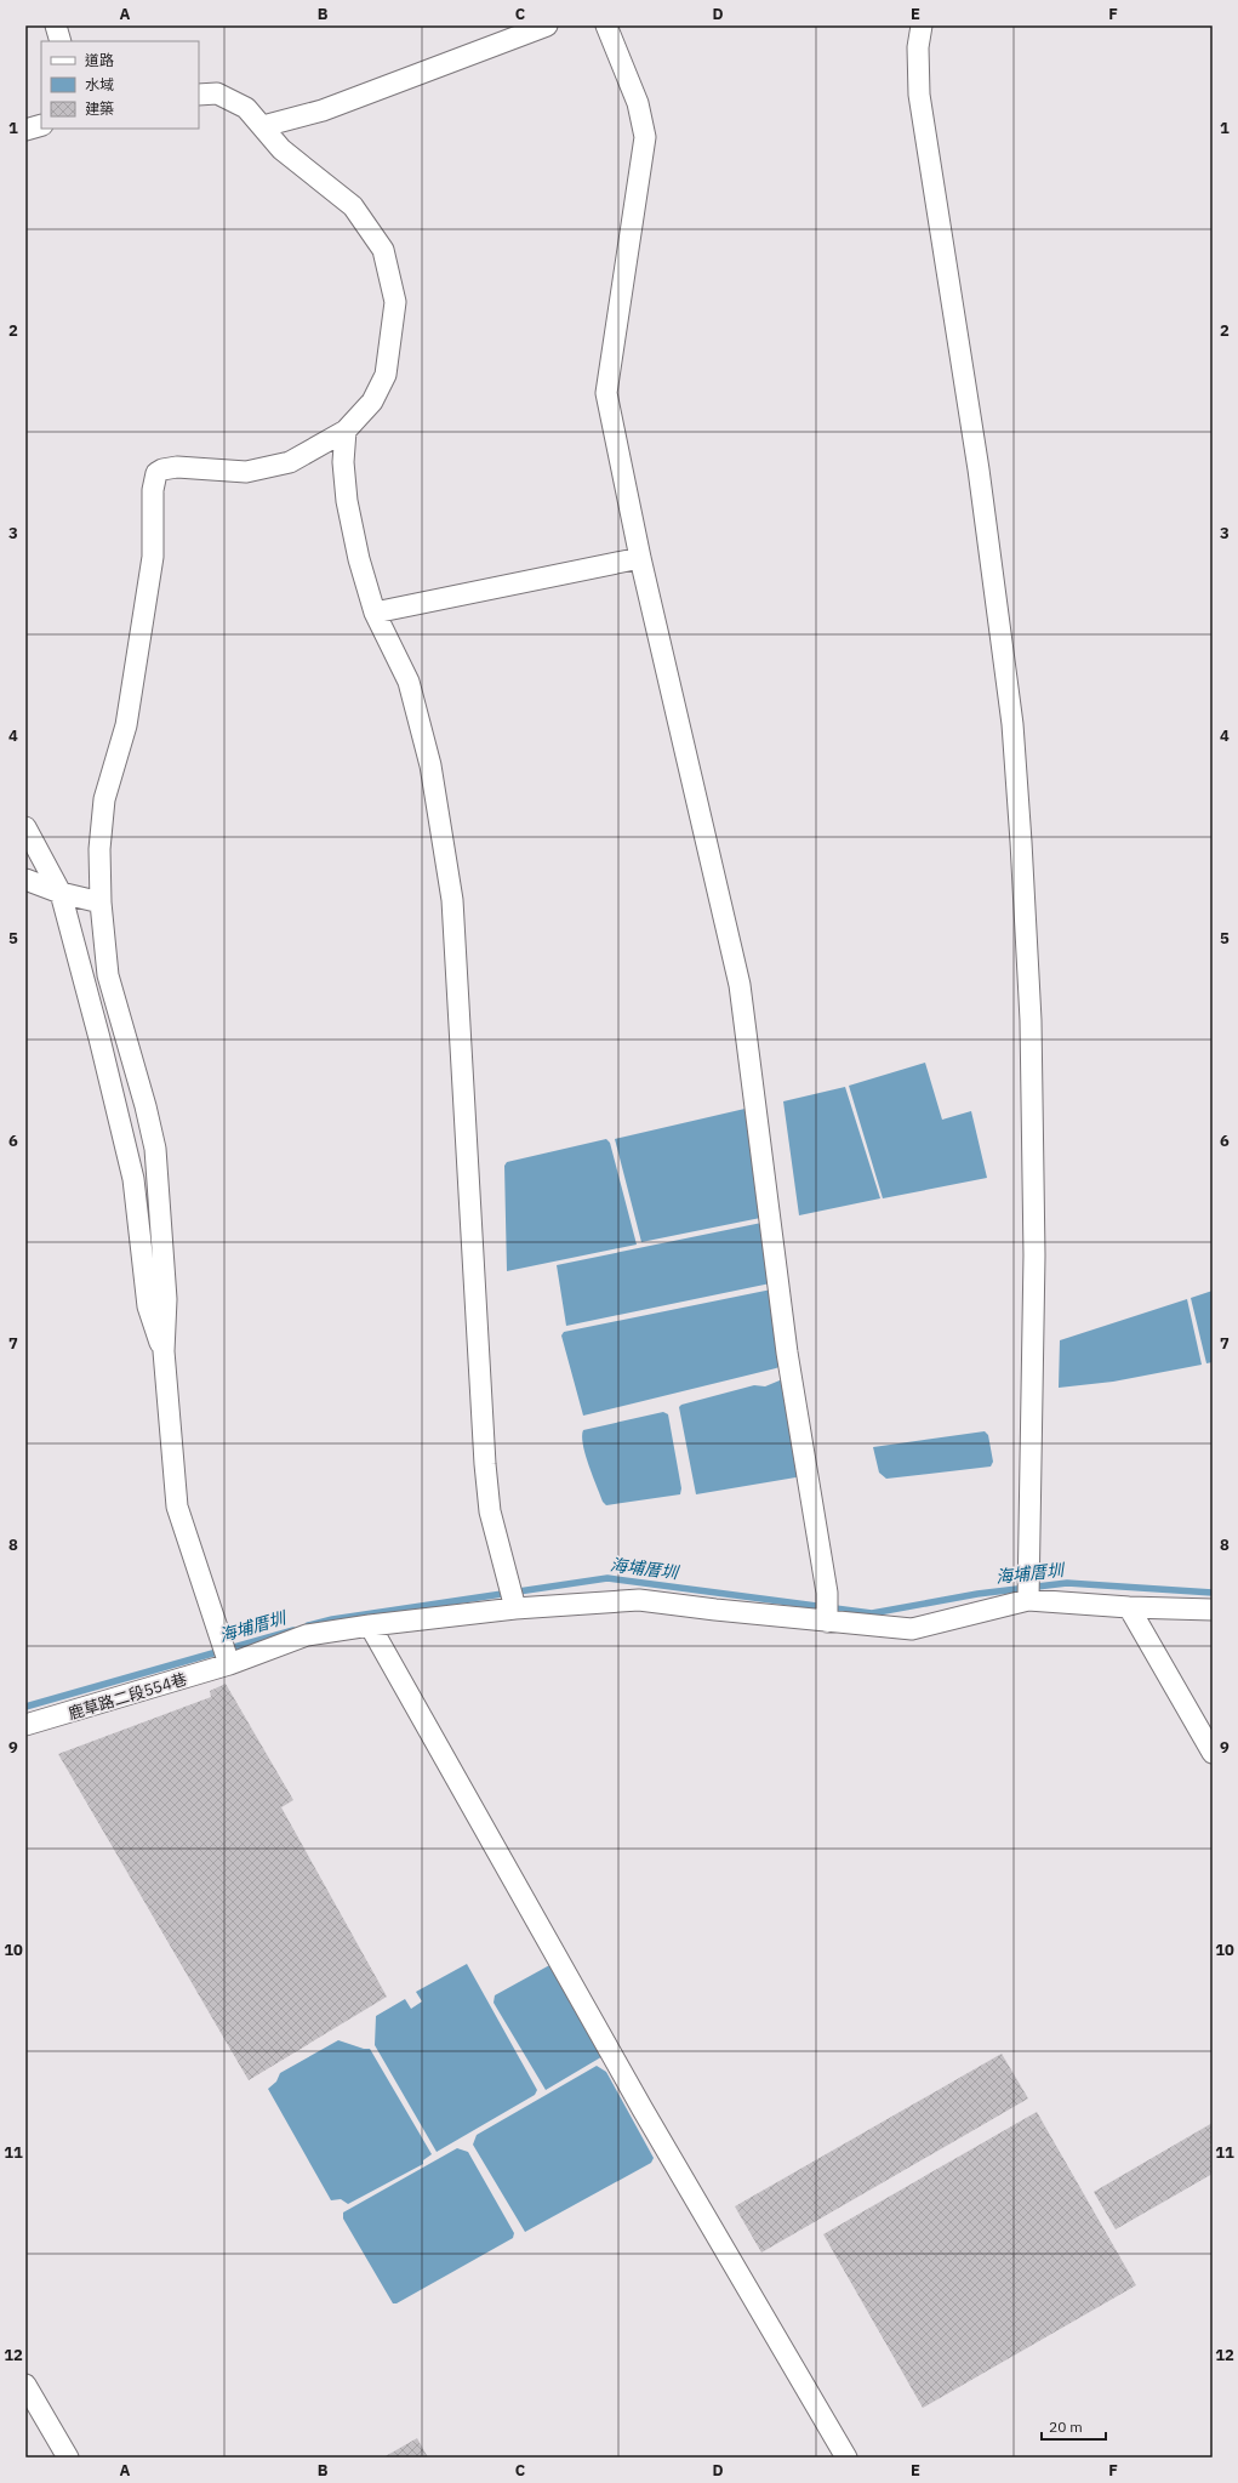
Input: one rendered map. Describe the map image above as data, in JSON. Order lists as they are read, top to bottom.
{
  "streets": {
    "street": ["鹿草路二段554巷"]
  },
  "water": ["海埔厝圳"],
  "legend": ["道路", "水域", "建築"],
  "scale_bar": "20 m",
  "grid": {
    "columns": [
      "A",
      "B",
      "C",
      "D",
      "E",
      "F"
    ],
    "rows": [
      "1",
      "2",
      "3",
      "4",
      "5",
      "6",
      "7",
      "8",
      "9",
      "10",
      "11",
      "12"
    ]
  }
}
